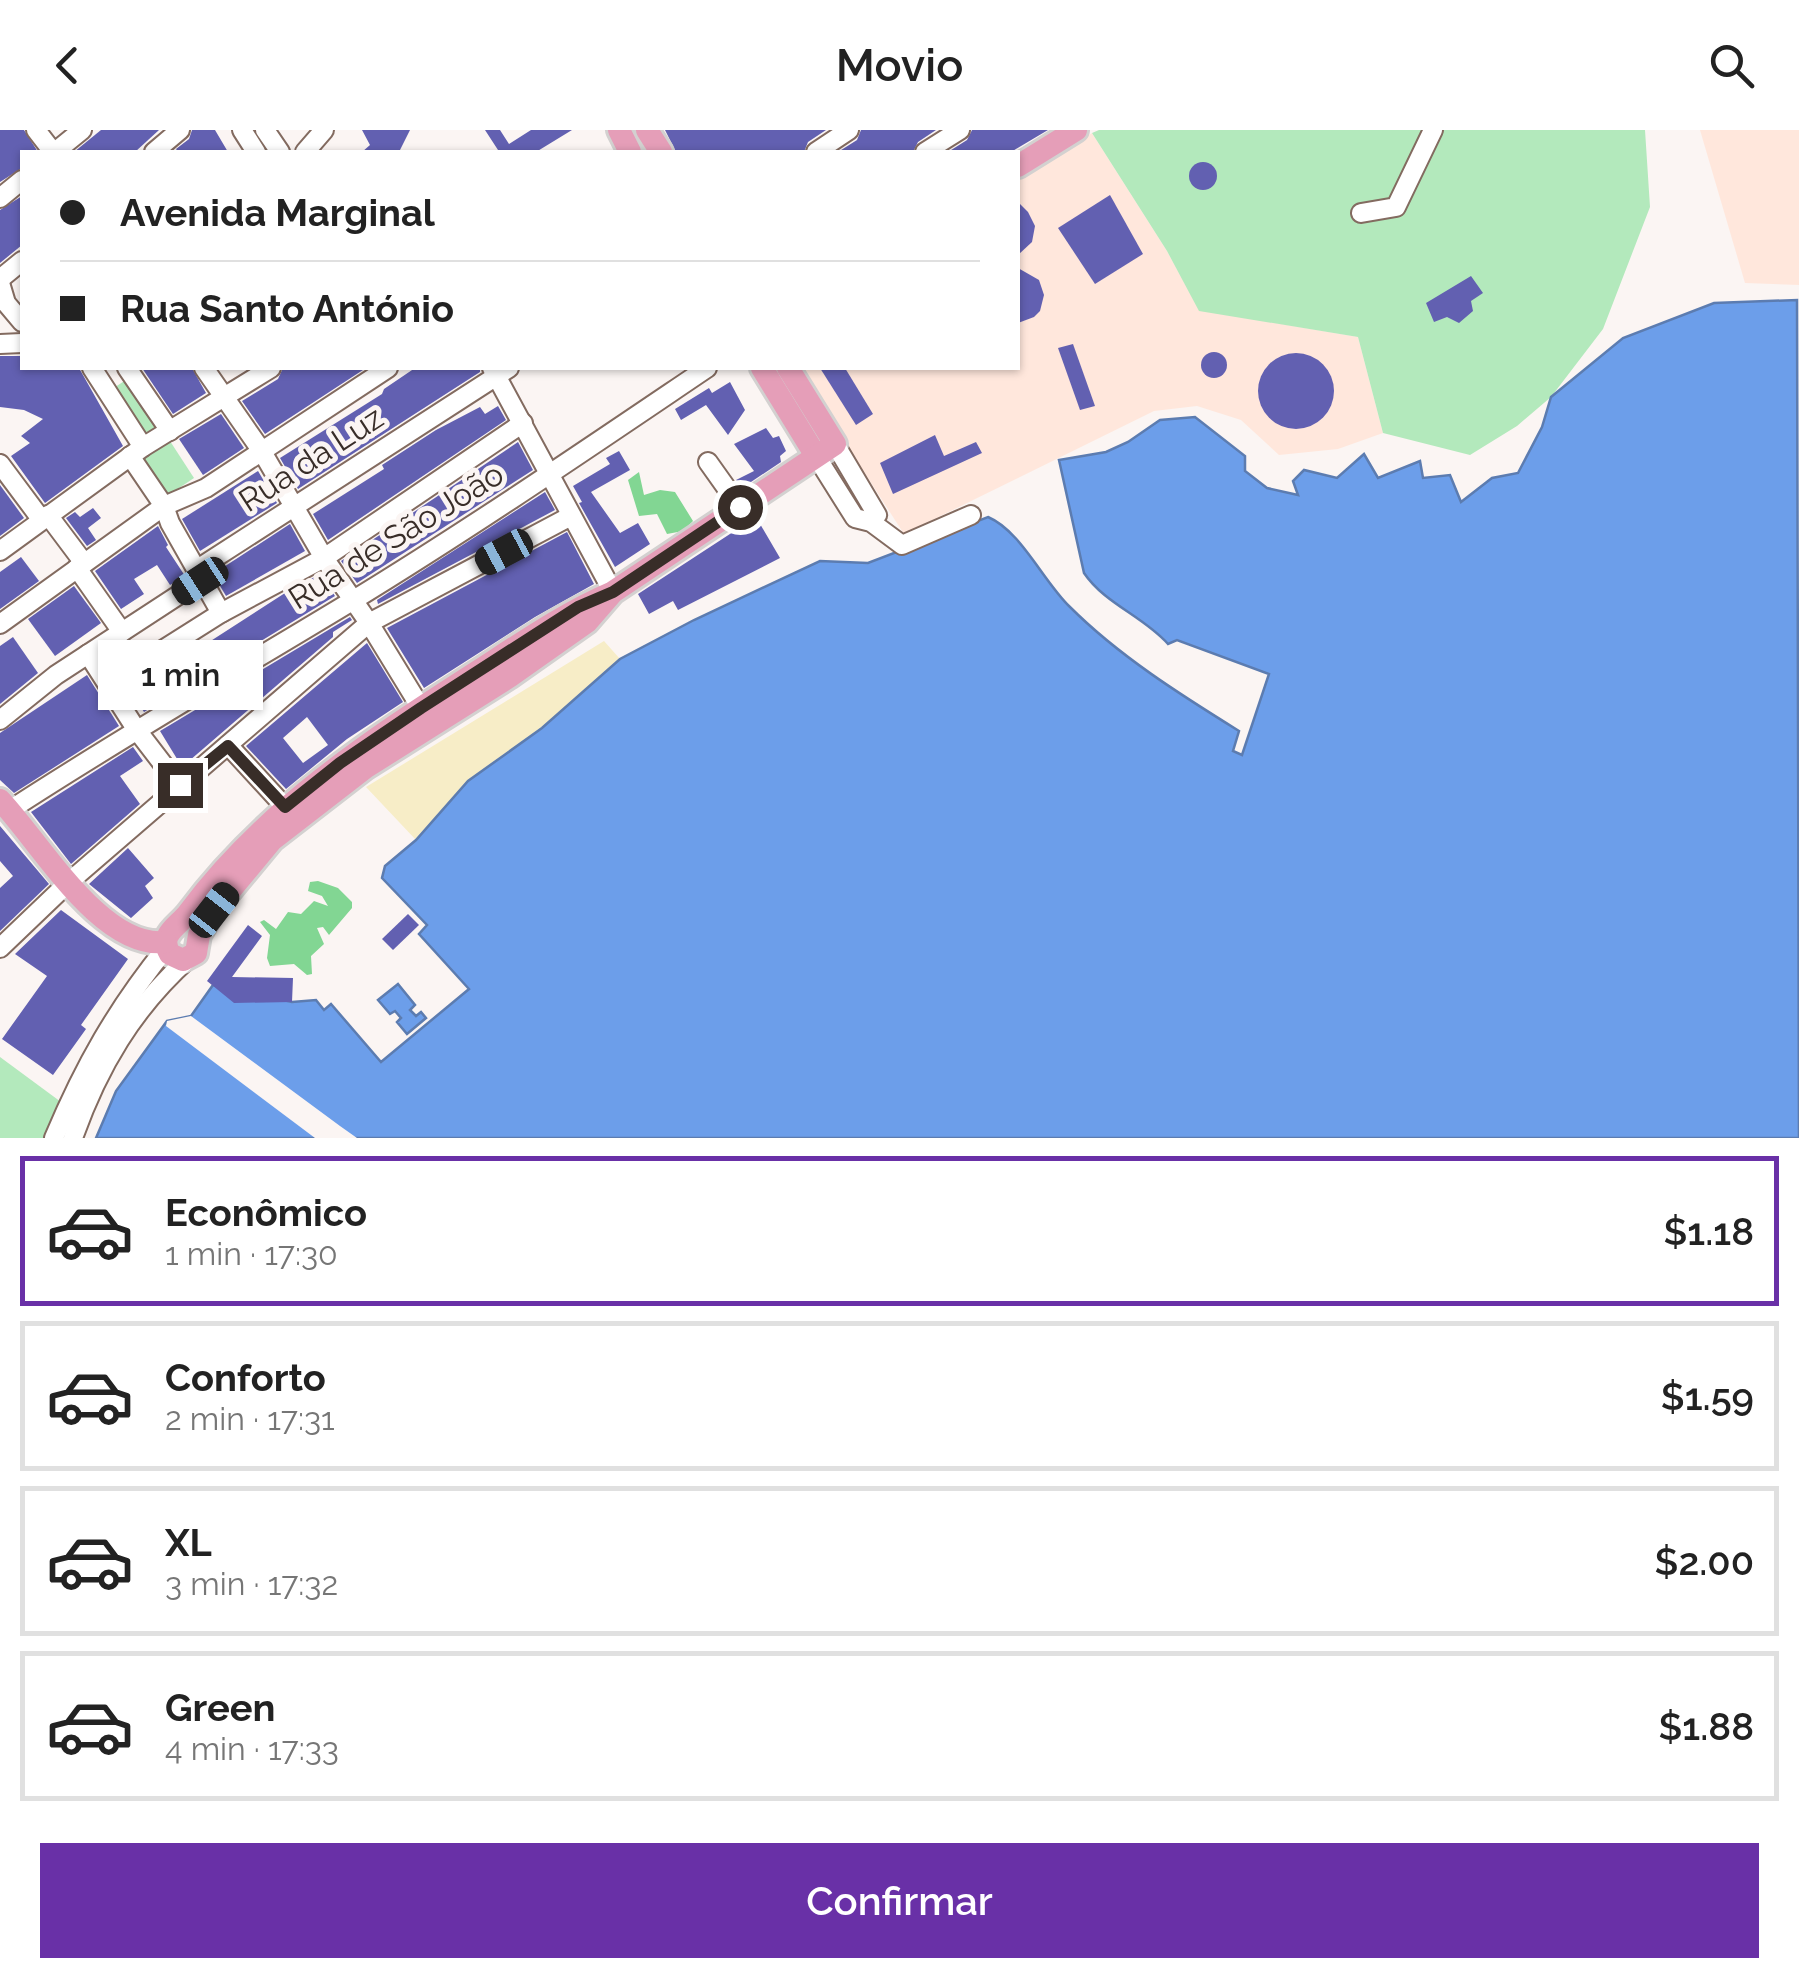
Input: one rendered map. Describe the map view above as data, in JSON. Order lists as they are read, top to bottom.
{
  "streets": {
    "street": ["Rua da Luz", "Rua de São João"]
  },
  "page": {
    "header": "Movio",
    "banner": ["Avenida Marginal", "Rua Santo António"],
    "bubble": "1 min",
    "list": [
      {
        "name": "Econômico",
        "note": "1 min · 17:30",
        "value": "$1.18"
      },
      {
        "name": "Conforto",
        "note": "2 min · 17:31",
        "value": "$1.59"
      },
      {
        "name": "XL",
        "note": "3 min · 17:32",
        "value": "$2.00"
      },
      {
        "name": "Green",
        "note": "4 min · 17:33",
        "value": "$1.88"
      }
    ],
    "buttons": "Confirmar"
  }
}
